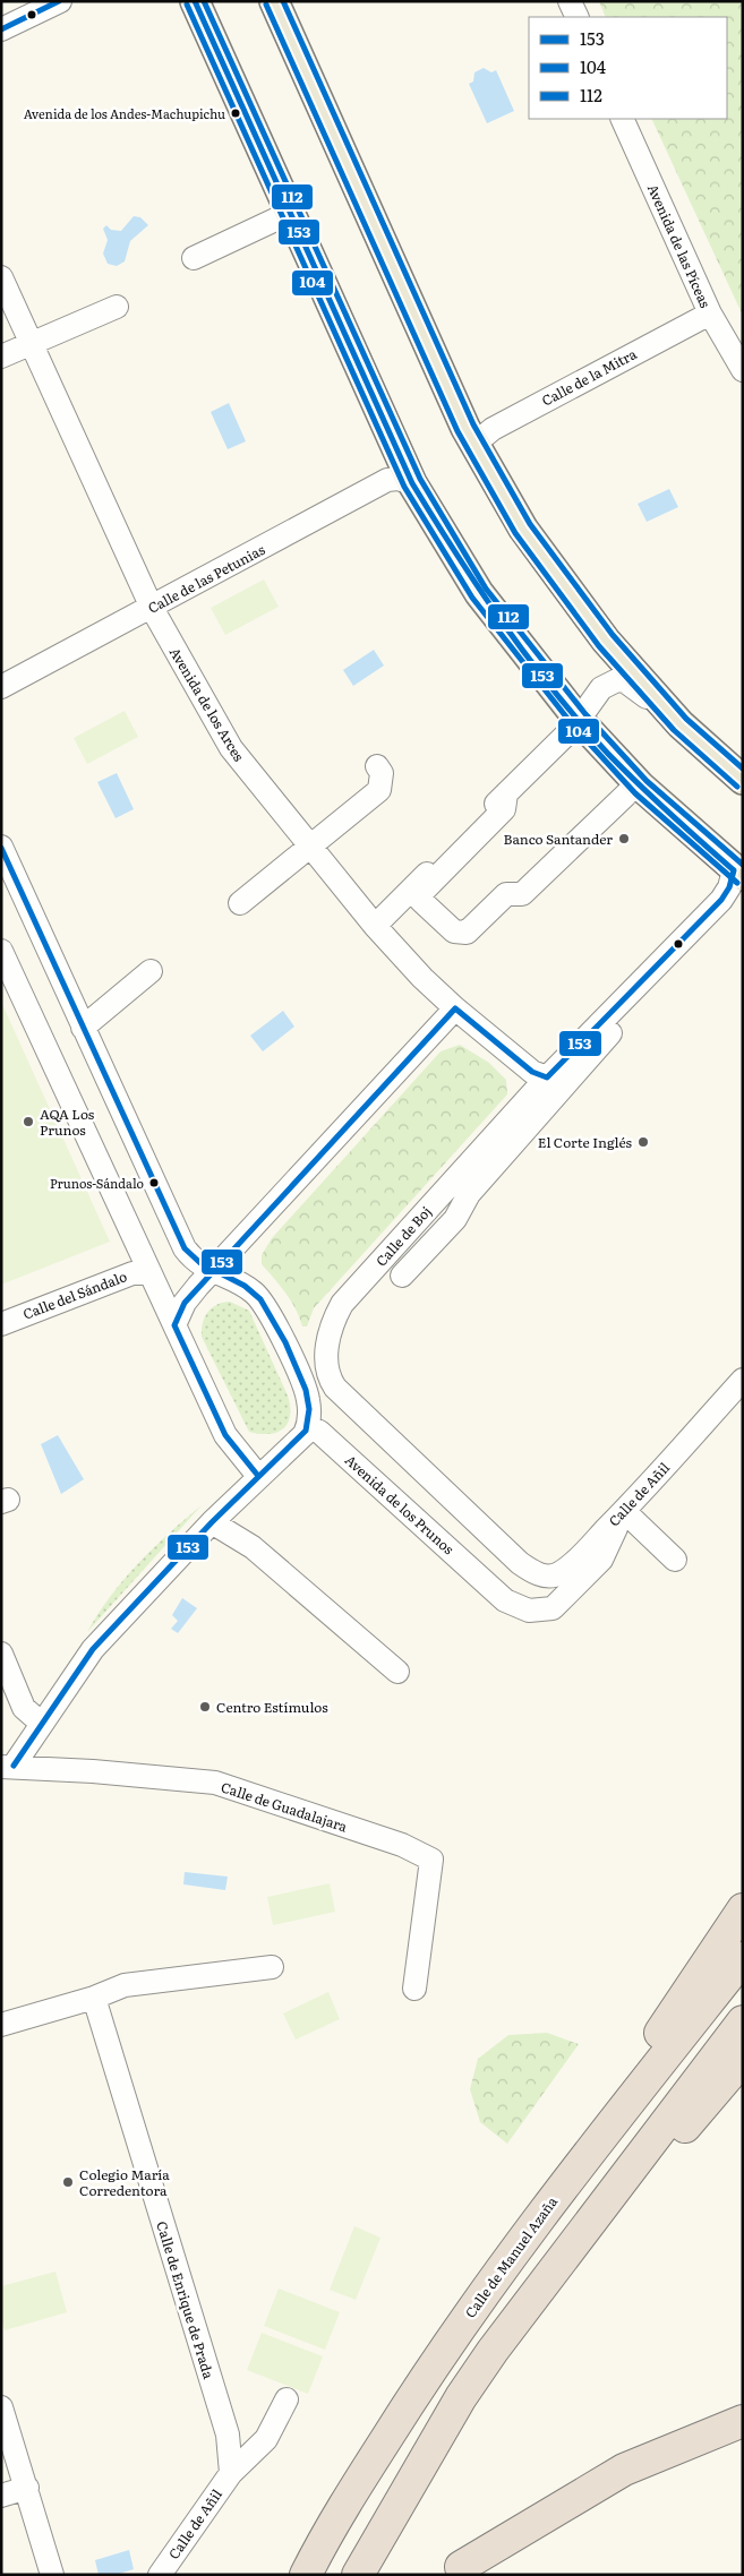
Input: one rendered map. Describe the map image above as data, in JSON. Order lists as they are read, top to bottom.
{
  "streets": {
    "highway": ["Calle de Manuel Azaña"],
    "street": [
      "Avenida de las Píceas",
      "Calle de la Mitra",
      "Calle de las Petunias",
      "Avenida de los Arces",
      "Calle de Boj",
      "Calle del Sándalo",
      "Calle de Añil",
      "Avenida de los Prunos",
      "Calle de Guadalajara",
      "Calle de Enrique de Prada"
    ]
  },
  "crossings": [
    ["Avenida de las Píceas", "Calle de la Mitra"],
    ["Calle de las Petunias", "Avenida de los Arces"],
    ["Avenida de los Arces", "Calle de Boj"],
    ["Calle de Boj", "Calle de Añil"],
    ["Calle de Añil", "Avenida de los Prunos"],
    ["Calle de Añil", "Calle de Enrique de Prada"]
  ],
  "places": [
    "Avenida de los Andes-Machupichu",
    "Banco Santander",
    "AQA Los Prunos",
    "El Corte Inglés",
    "Prunos-Sándalo",
    "Centro Estímulos",
    "Colegio María Corredentora"
  ],
  "lines": ["transit line 153", "transit line 112", "transit line 104"],
  "legend": ["153", "104", "112"]
}
